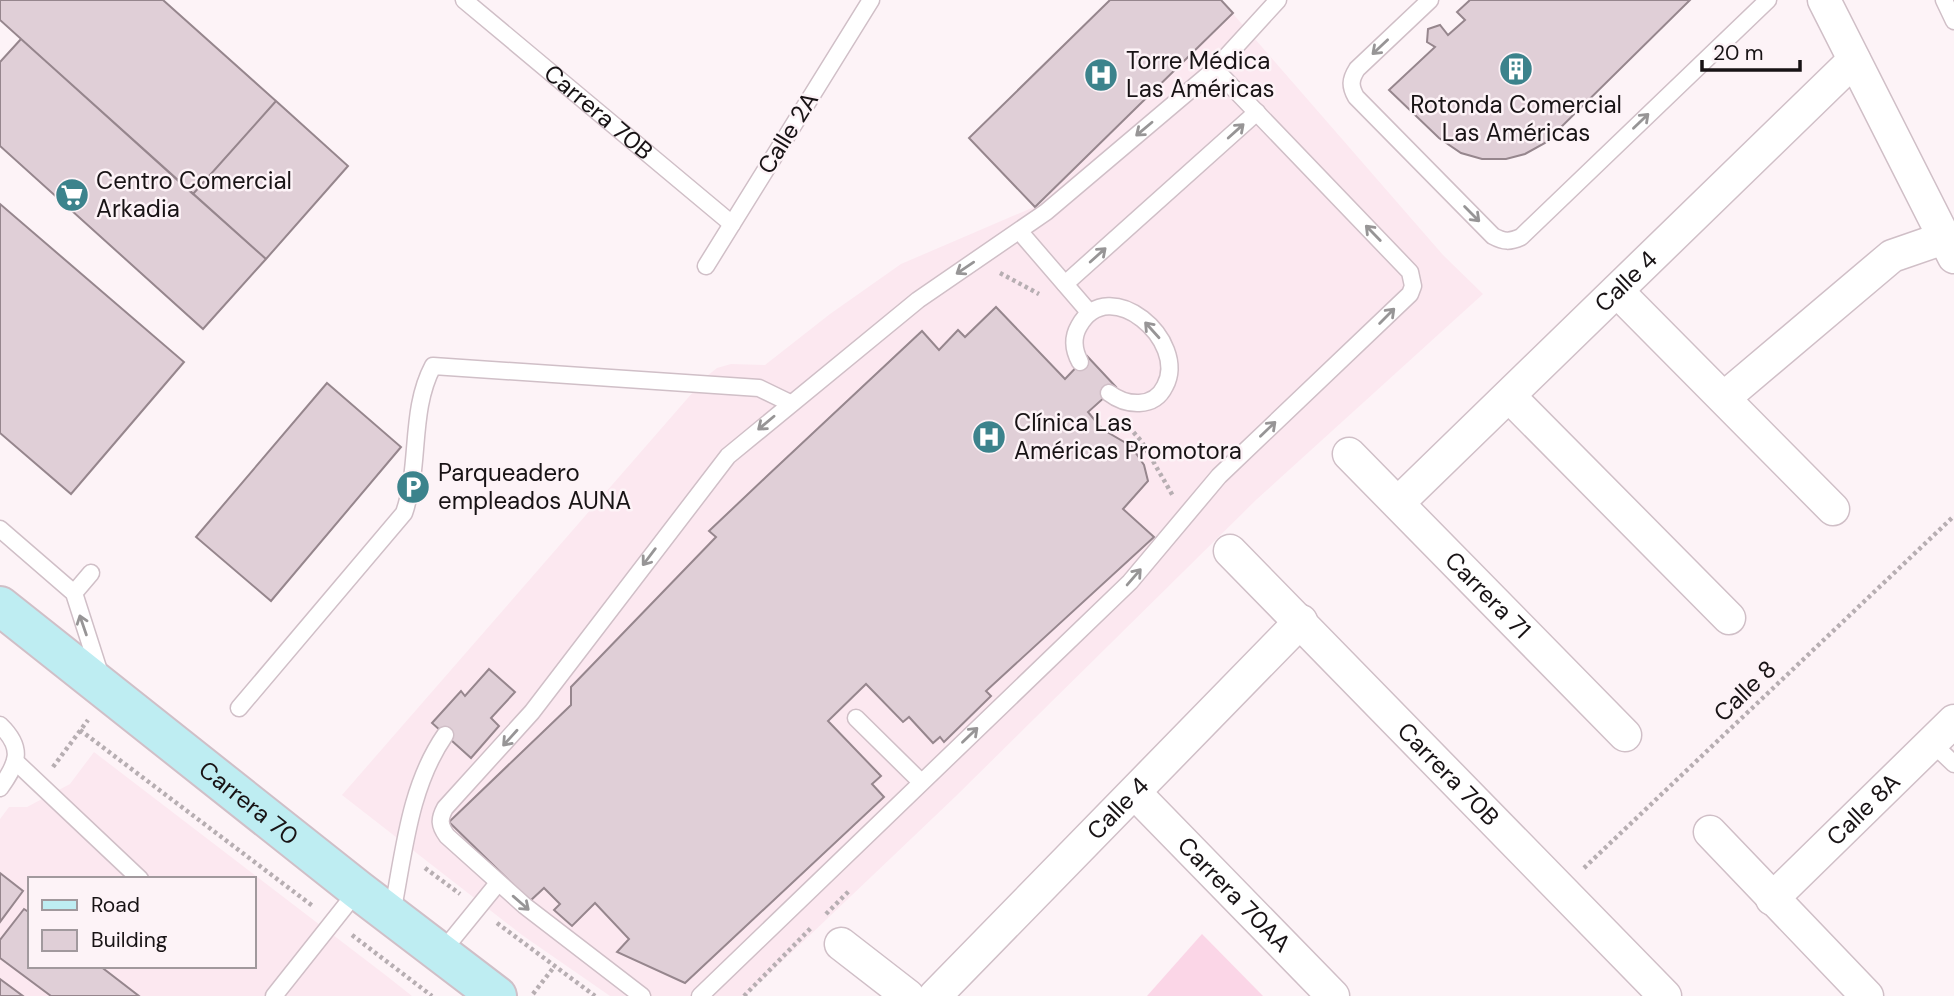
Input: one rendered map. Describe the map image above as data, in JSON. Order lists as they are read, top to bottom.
{
  "streets": {
    "main road": ["Carrera 70"],
    "street": [
      "Carrera 70B",
      "Calle 4",
      "Carrera 71",
      "Calle 8A",
      "Carrera 70AA"
    ],
    "lane": ["Calle 2A"],
    "path": ["Calle 8"]
  },
  "crossings": [
    ["Carrera 70B", "Calle 2A"],
    ["Carrera 70B", "Calle 4"],
    ["Carrera 70B", "Calle 8"],
    ["Calle 4", "Carrera 71"],
    ["Calle 4", "Carrera 70AA"]
  ],
  "places": {
    "building": ["Rotonda Comercial Las Américas"],
    "hospital": ["Torre Médica Las Américas", "Clínica Las Américas Promotora"],
    "supermarket": ["Centro Comercial Arkadia"],
    "parking": ["Parqueadero empleados AUNA"]
  },
  "legend": ["Road", "Building"],
  "scale_bar": "20 m"
}
